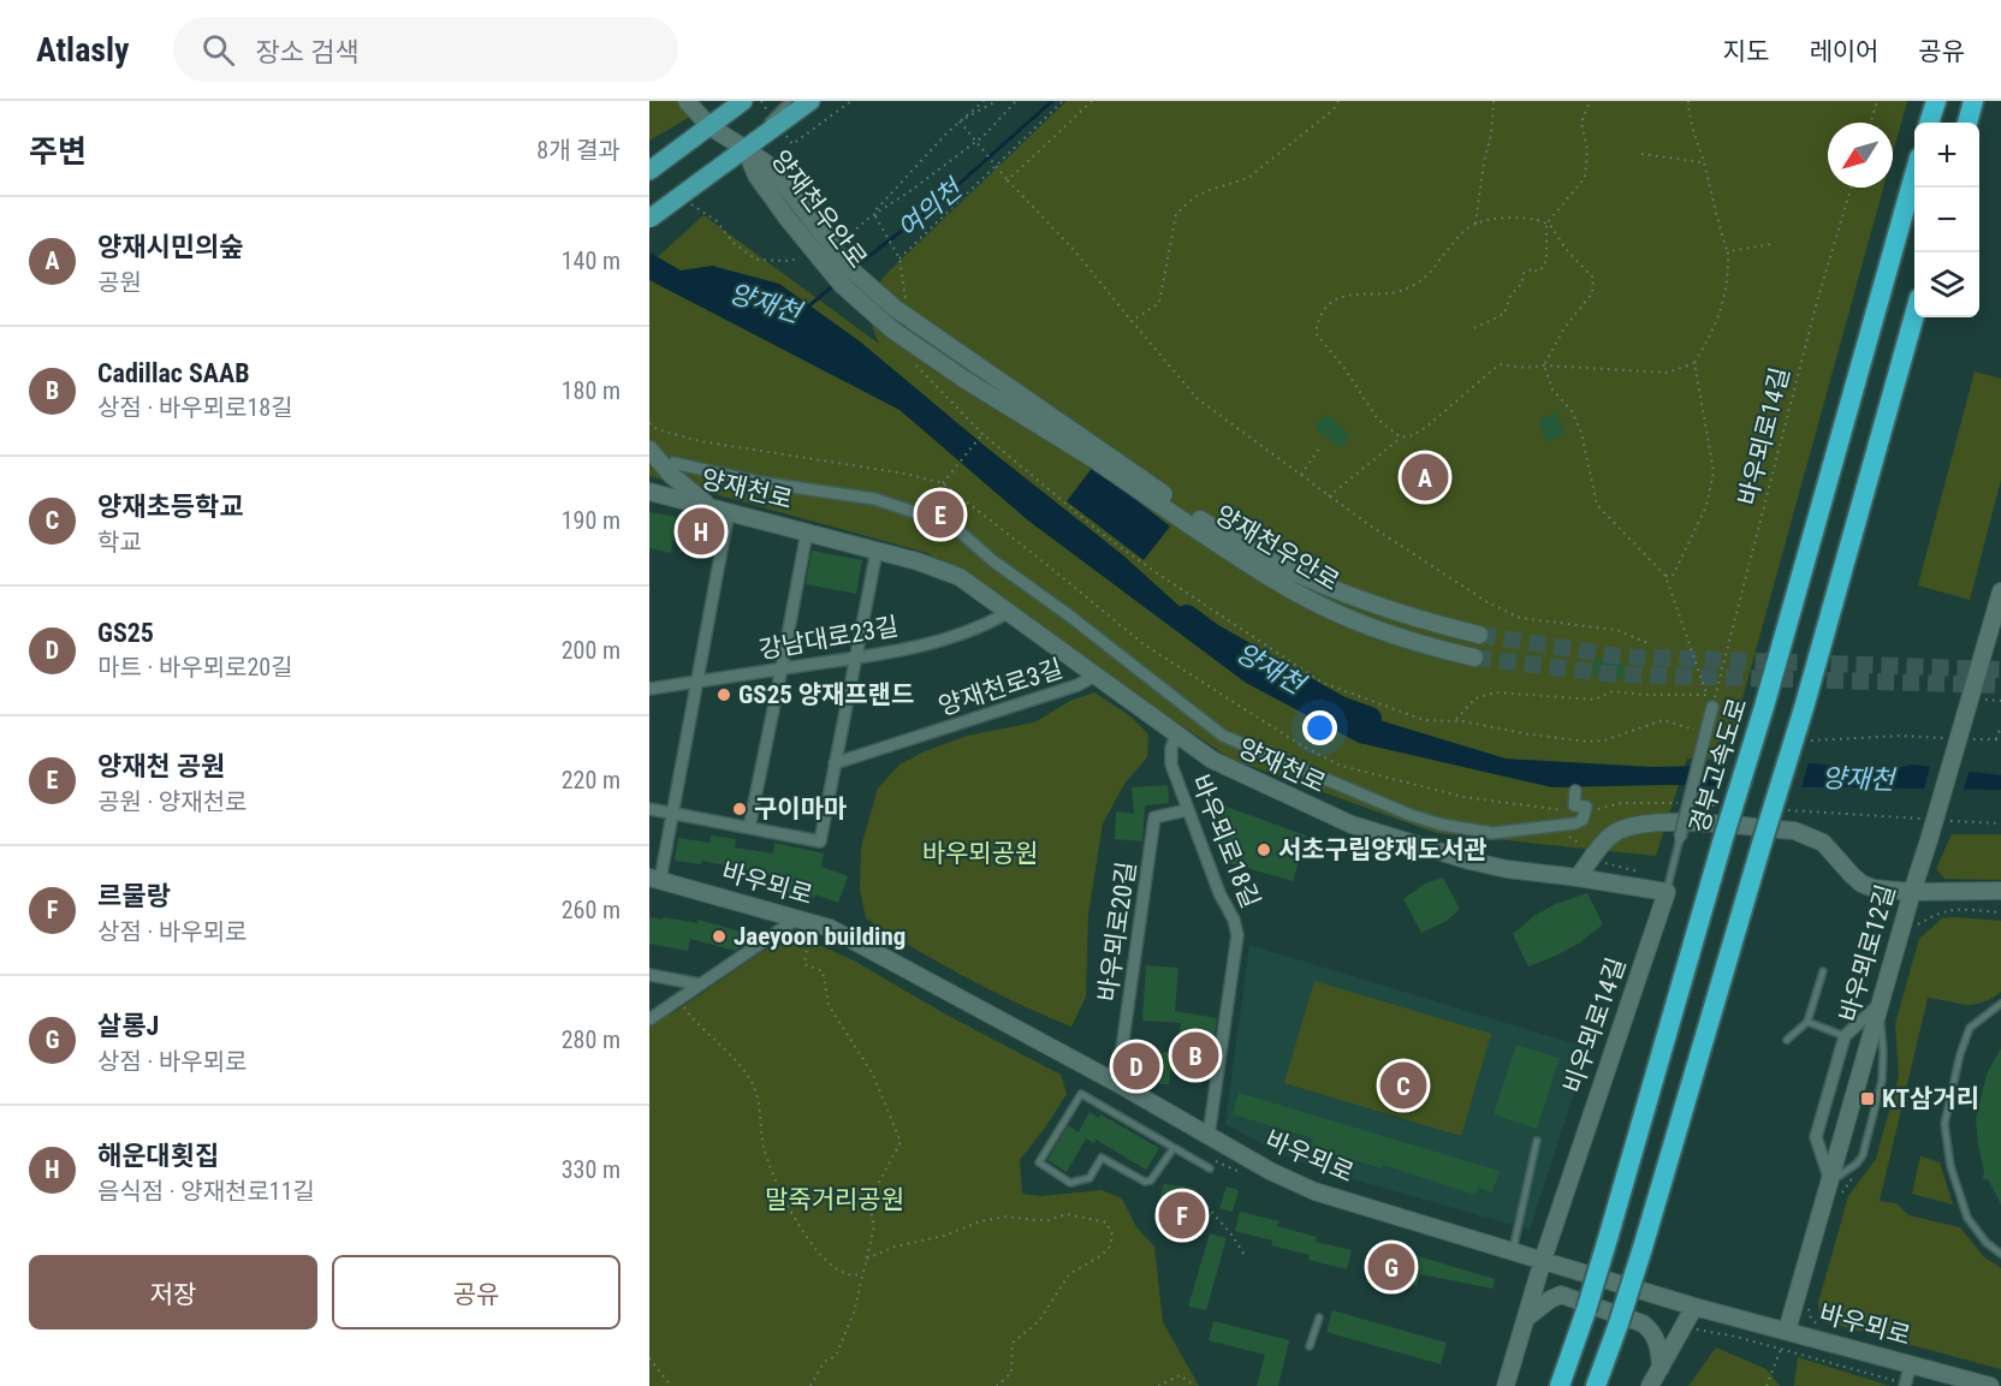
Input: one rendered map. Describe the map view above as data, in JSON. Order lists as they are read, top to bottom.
{
  "streets": {
    "highway": ["경부고속도로"],
    "street": [
      "양재천우안로",
      "양재천로",
      "강남대로23길",
      "양재천로3길",
      "바우뫼로18길",
      "바우뫼로",
      "바우뫼로20길",
      "바우뫼로12길",
      "비우뫼로14길"
    ],
    "path": ["바우뫼로14길"]
  },
  "crossings": [
    ["양재천로", "강남대로23길"],
    ["양재천로", "양재천로3길"],
    ["양재천로", "바우뫼로18길"],
    ["바우뫼로18길", "바우뫼로"],
    ["바우뫼로18길", "바우뫼로20길"],
    ["바우뫼로", "바우뫼로20길"],
    ["바우뫼로", "바우뫼로12길"],
    ["바우뫼로", "비우뫼로14길"]
  ],
  "water": ["여의천", "양재천"],
  "parks": ["바우뫼공원", "말죽거리공원"],
  "places": {
    "other": [
      "GS25 양재프랜드",
      "구이마마",
      "서초구립양재도서관",
      "Jaeyoon building"
    ],
    "transit": ["KT삼거리"]
  },
  "north": "bottom left",
  "page": {
    "header": "Atlasly",
    "search": "장소 검색",
    "nav": ["지도", "레이어", "공유"],
    "heading": ["주변", "8개 결과"],
    "map_buttons": ["+", "−"],
    "list": [
      {
        "mark": "A",
        "name": "양재시민의숲",
        "note": "공원",
        "value": "140 m"
      },
      {
        "mark": "B",
        "name": "Cadillac SAAB",
        "note": "상점 · 바우뫼로18길",
        "value": "180 m"
      },
      {
        "mark": "C",
        "name": "양재초등학교",
        "note": "학교",
        "value": "190 m"
      },
      {
        "mark": "D",
        "name": "GS25",
        "note": "마트 · 바우뫼로20길",
        "value": "200 m"
      },
      {
        "mark": "E",
        "name": "양재천 공원",
        "note": "공원 · 양재천로",
        "value": "220 m"
      },
      {
        "mark": "F",
        "name": "르물랑",
        "note": "상점 · 바우뫼로",
        "value": "260 m"
      },
      {
        "mark": "G",
        "name": "살롱J",
        "note": "상점 · 바우뫼로",
        "value": "280 m"
      },
      {
        "mark": "H",
        "name": "해운대횟집",
        "note": "음식점 · 양재천로11길",
        "value": "330 m"
      }
    ],
    "pins": [
      "A",
      "E",
      "H",
      "B",
      "D",
      "C",
      "F",
      "G"
    ],
    "buttons": ["저장", "공유"]
  }
}
